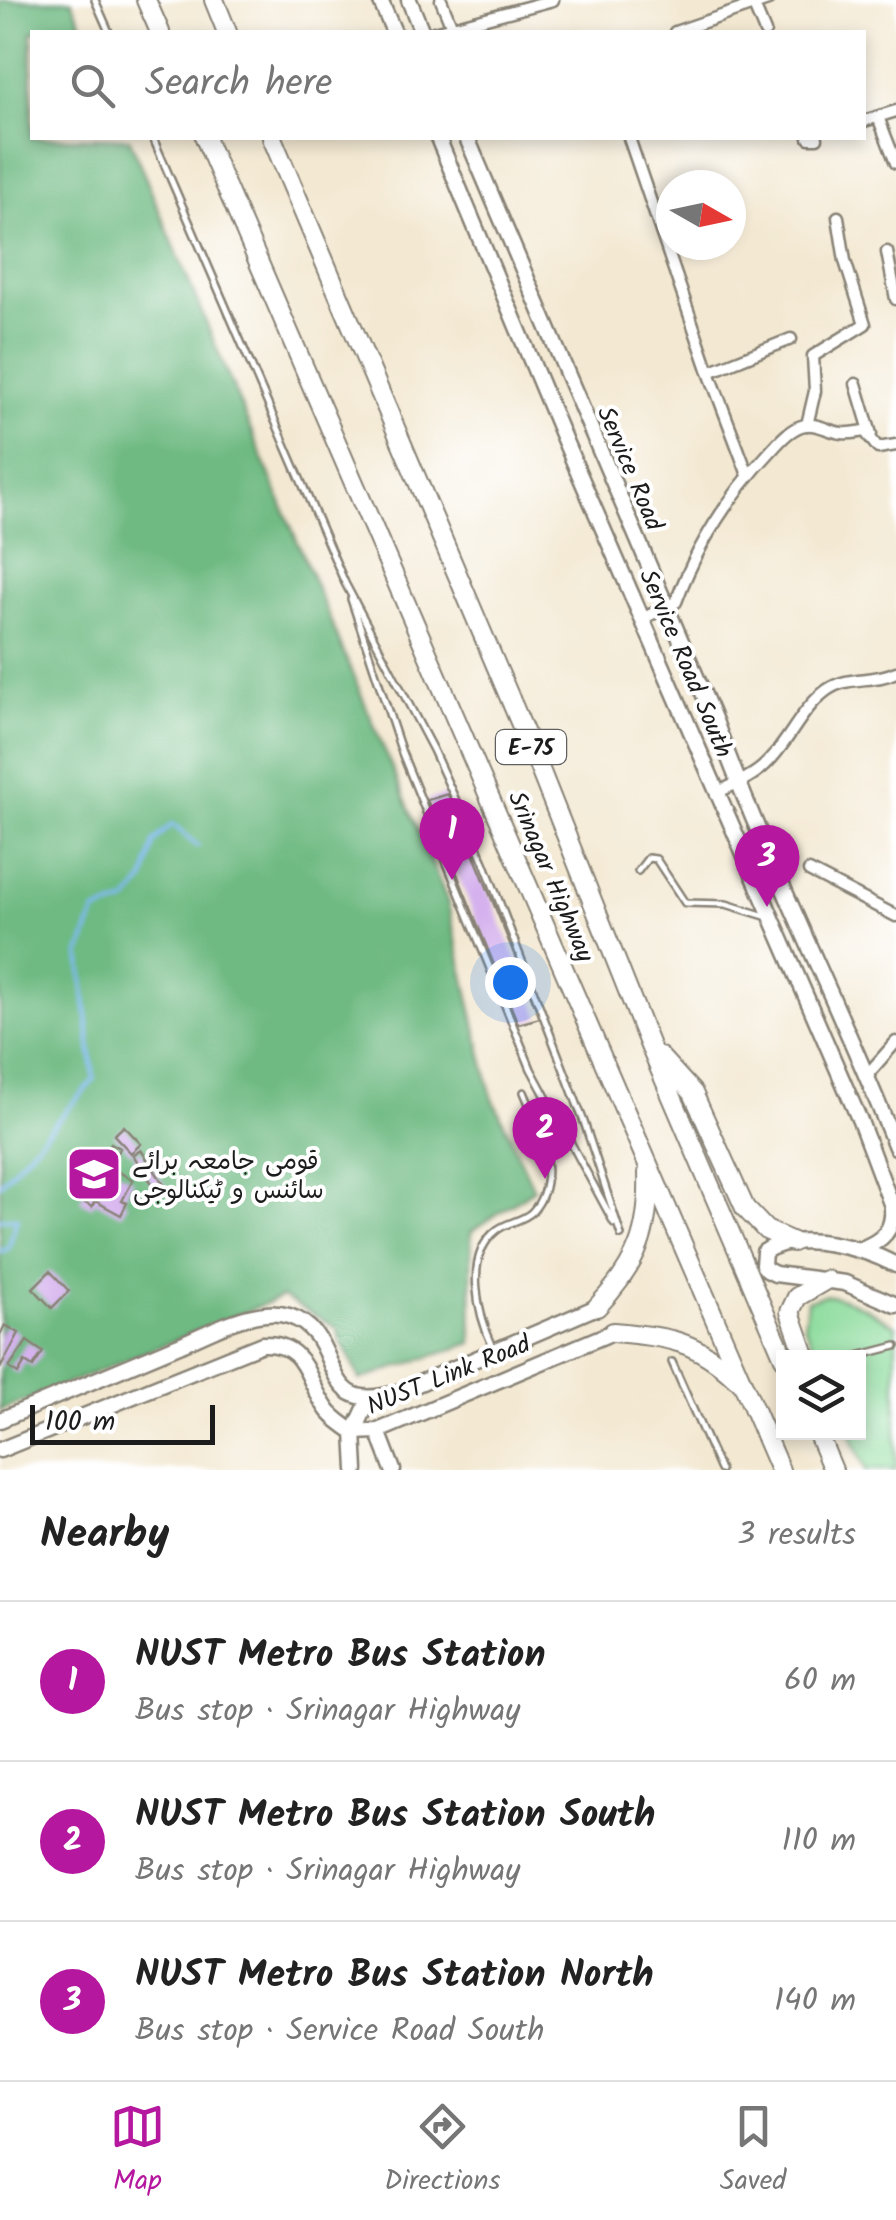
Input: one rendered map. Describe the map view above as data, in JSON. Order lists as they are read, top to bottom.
{
  "streets": {
    "highway": ["E-75", "Srinagar Highway"],
    "main road": ["Service Road", "Service Road South", "NUST Link Road"]
  },
  "places": {
    "school or university": ["قومی جامعہ برائے سائنس و ٹیکنالوجی"]
  },
  "scale_bar": "100 m",
  "north": "right",
  "page": {
    "search": "Search here",
    "pins": ["1", "3", "2"],
    "scale": "100 m",
    "heading": ["Nearby", "3 results"],
    "list": [
      {
        "mark": "1",
        "name": "NUST Metro Bus Station",
        "note": "Bus stop · Srinagar Highway",
        "value": "60 m"
      },
      {
        "mark": "2",
        "name": "NUST Metro Bus Station South",
        "note": "Bus stop · Srinagar Highway",
        "value": "110 m"
      },
      {
        "mark": "3",
        "name": "NUST Metro Bus Station North",
        "note": "Bus stop · Service Road South",
        "value": "140 m"
      }
    ],
    "nav": ["Map", "Directions", "Saved"]
  }
}
